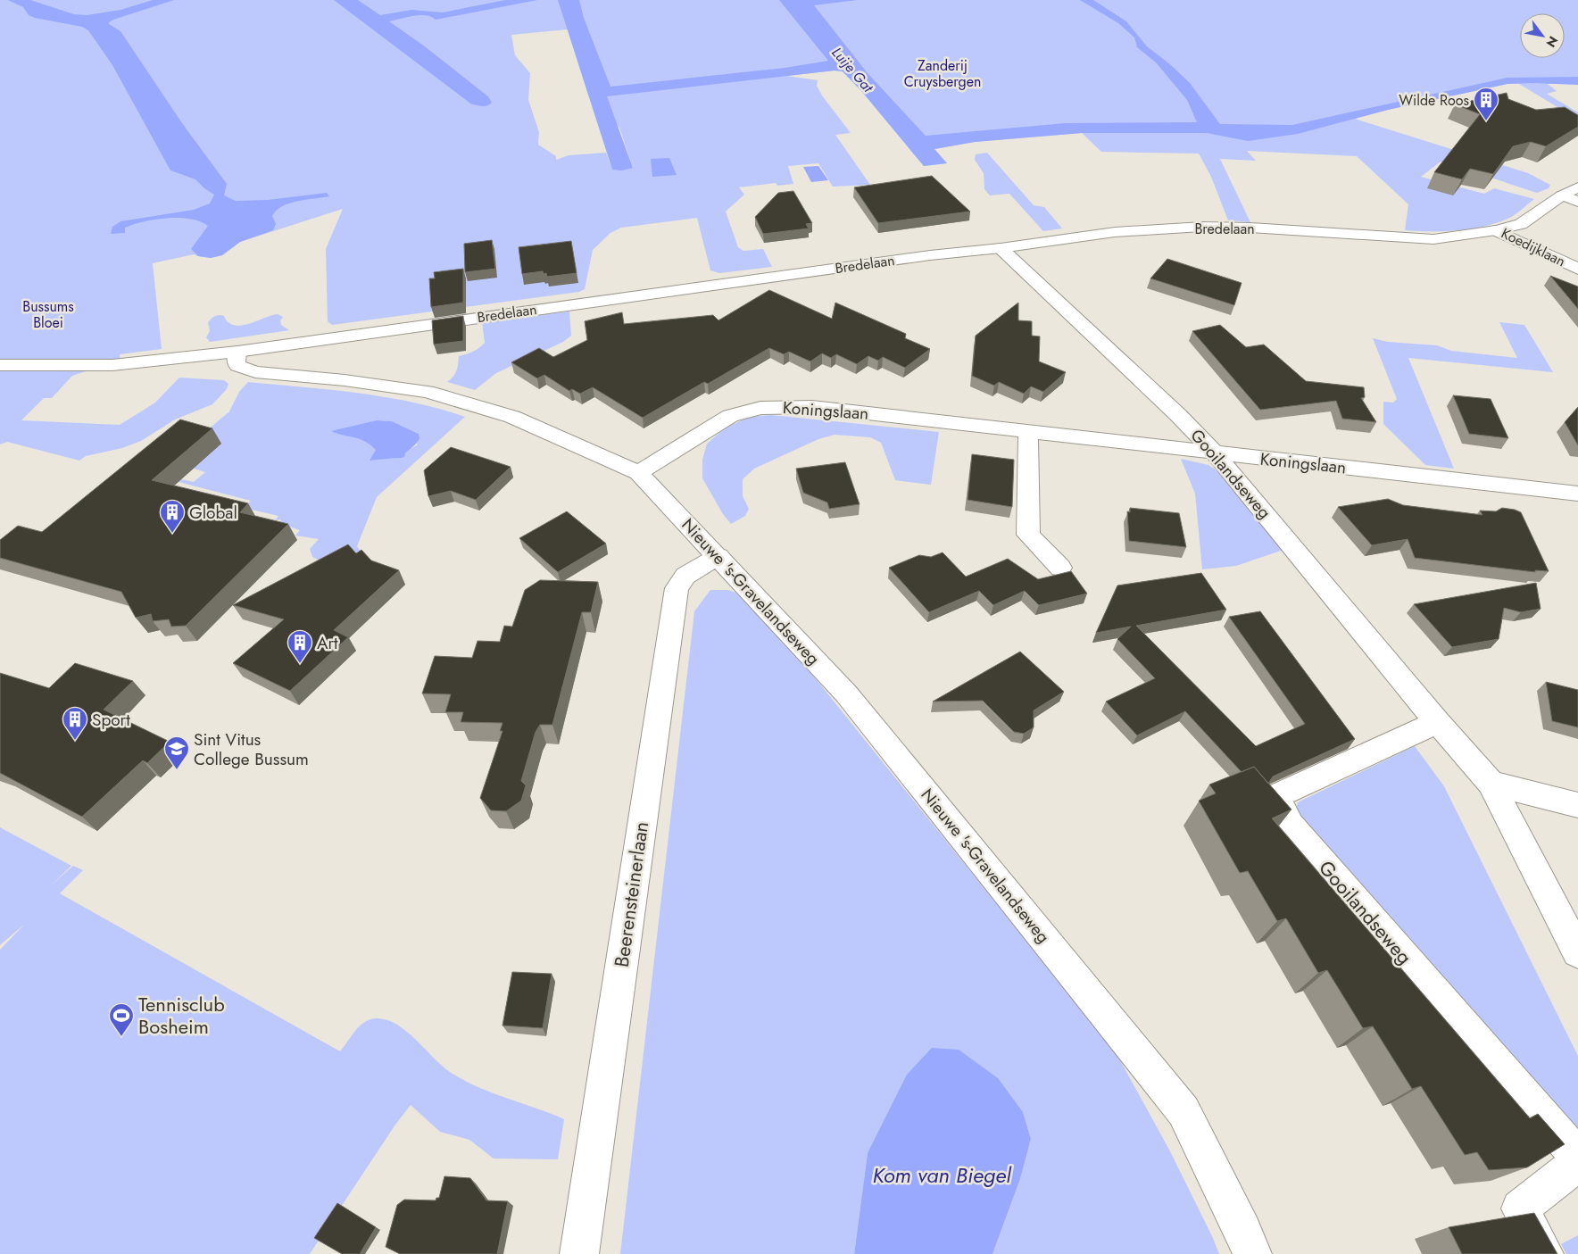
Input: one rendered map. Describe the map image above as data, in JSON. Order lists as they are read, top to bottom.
{
  "streets": {
    "street": [
      "Bredelaan",
      "Koedijklaan",
      "Koningslaan",
      "Gooilandseweg",
      "Nieuwe 's-Gravelandseweg",
      "Beerensteinerlaan"
    ]
  },
  "crossings": [
    ["Bredelaan", "Koedijklaan"],
    ["Bredelaan", "Gooilandseweg"],
    ["Bredelaan", "Nieuwe 's-Gravelandseweg"],
    ["Koningslaan", "Gooilandseweg"],
    ["Koningslaan", "Nieuwe 's-Gravelandseweg"],
    ["Nieuwe 's-Gravelandseweg", "Beerensteinerlaan"]
  ],
  "water": ["Luije Gat", "Kom van Biegel"],
  "parks": ["Zanderij Cruysbergen", "Bussums Bloei"],
  "places": {
    "building": [
      "Wilde Roos",
      "Global",
      "Art",
      "Sport"
    ],
    "school or university": ["Sint Vitus College Bussum"],
    "sports": ["Tennisclub Bosheim"]
  },
  "north": "bottom right"
}
